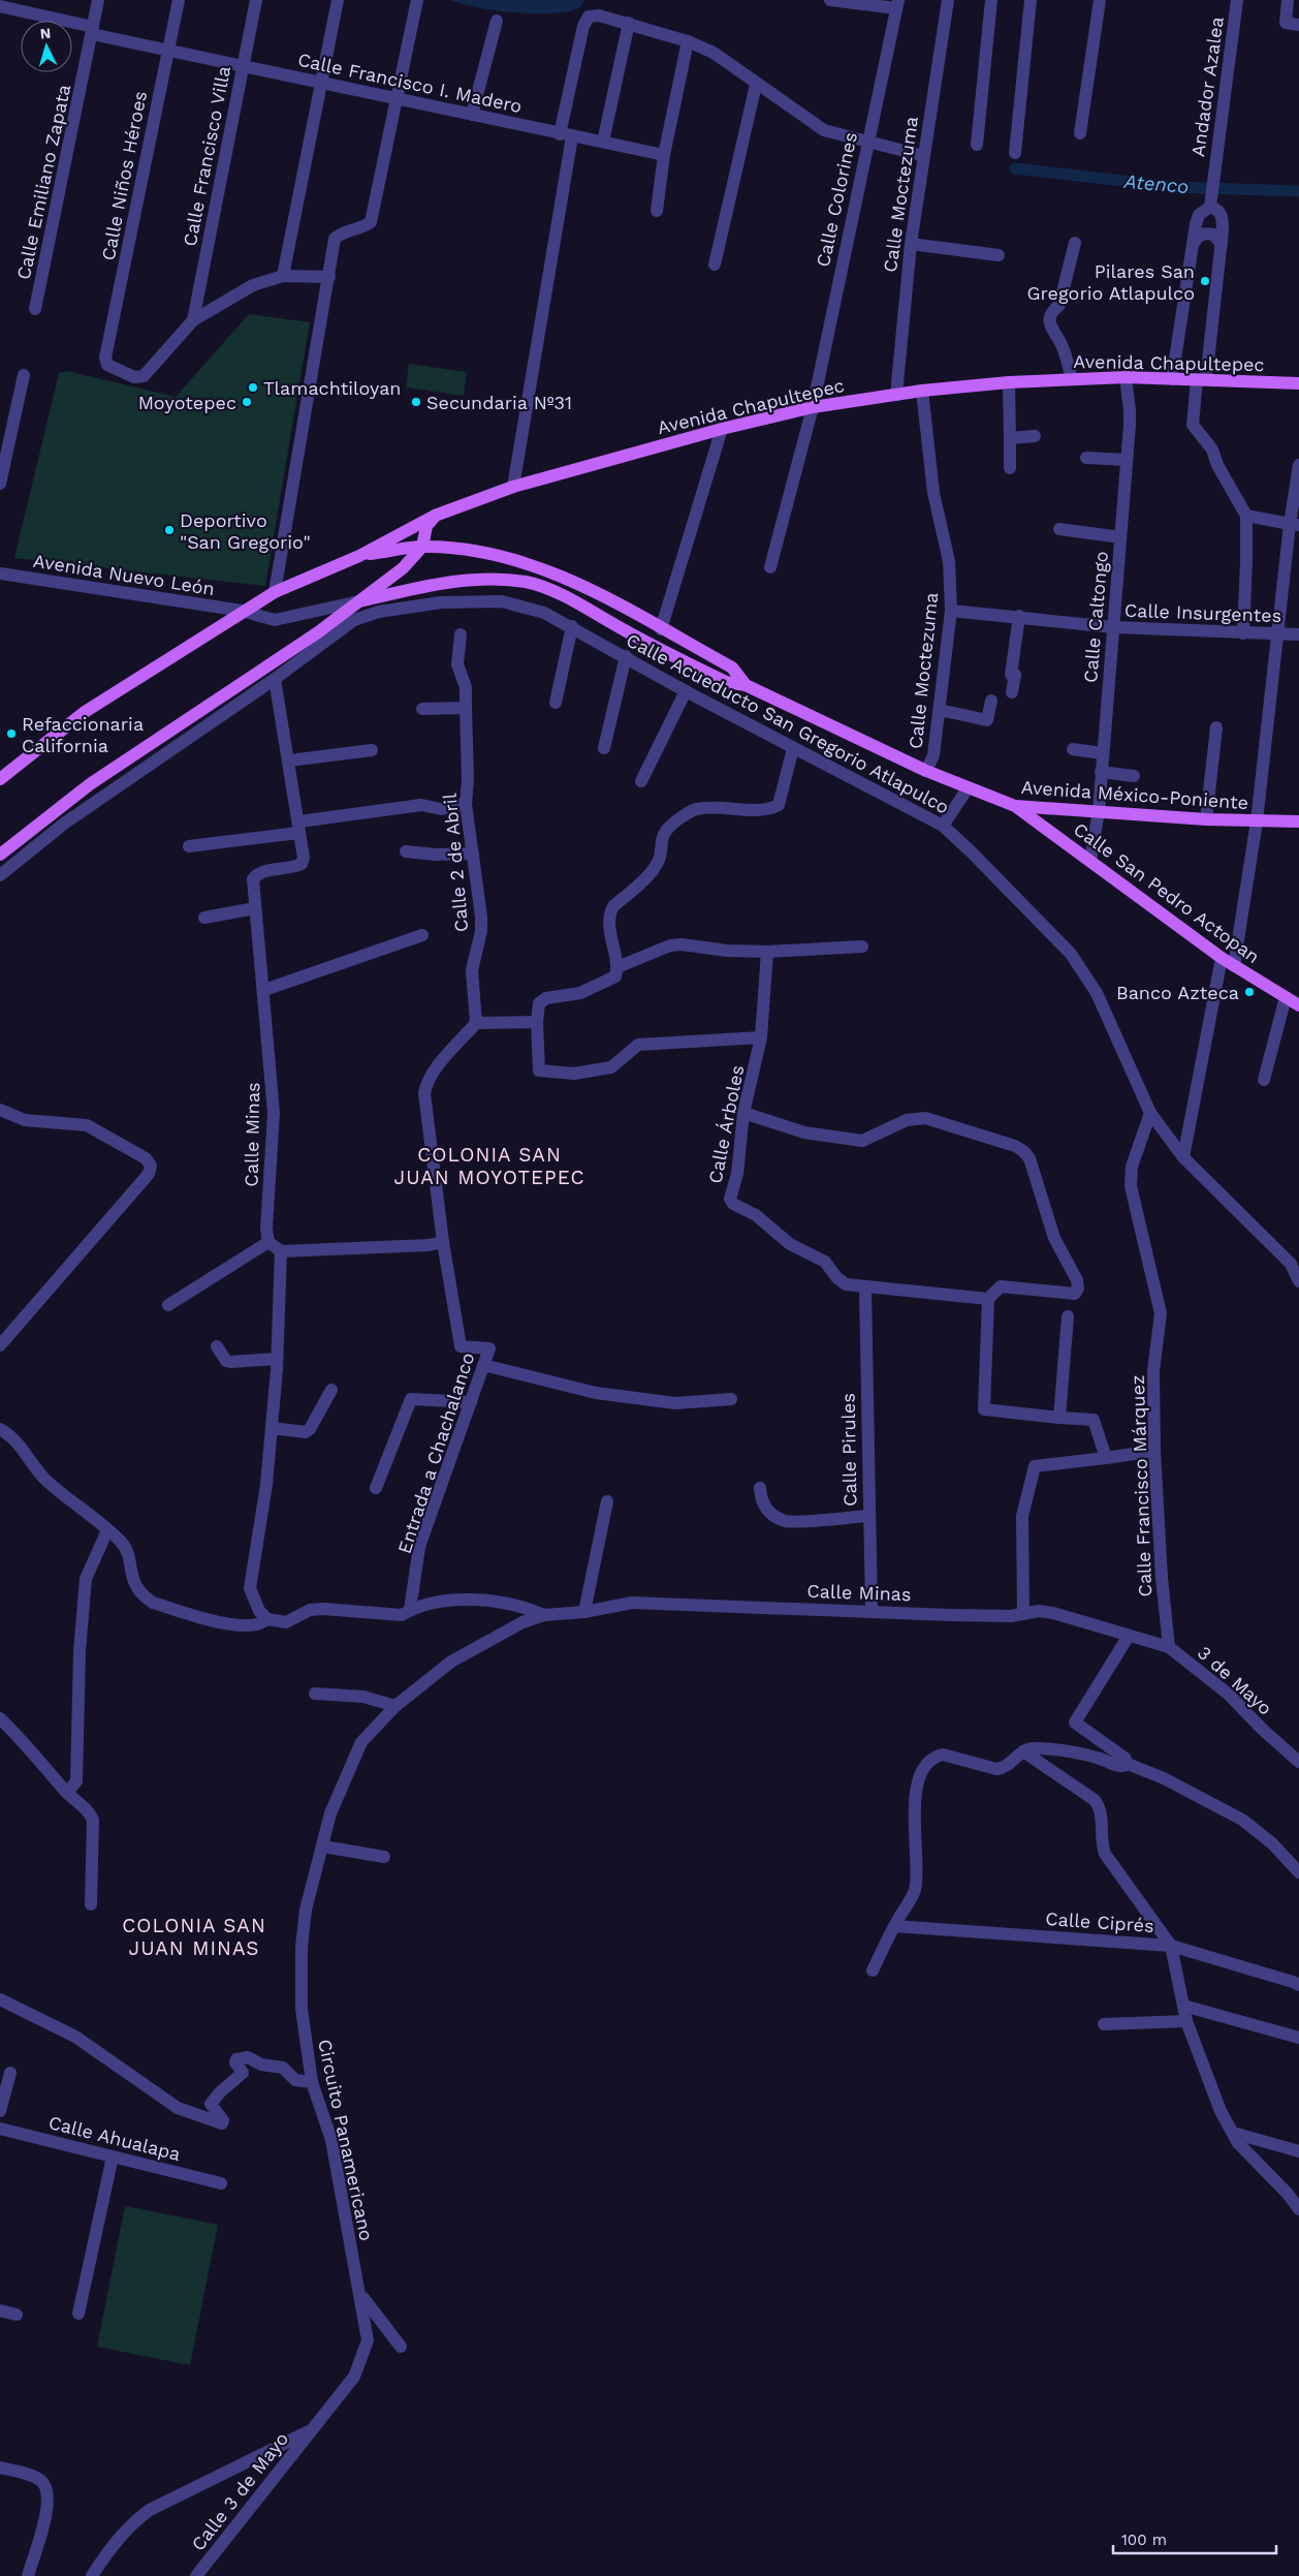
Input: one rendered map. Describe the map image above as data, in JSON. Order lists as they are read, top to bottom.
{
  "streets": {
    "main road": ["Avenida Chapultepec", "Avenida México-Poniente", "Calle San Pedro Actopan"],
    "street": [
      "Calle Francisco I. Madero",
      "Andador Azalea",
      "Calle Francisco Villa",
      "Calle Niños Héroes",
      "Calle Emiliano Zapata",
      "Calle Moctezuma",
      "Calle Colorines",
      "Avenida Nuevo León",
      "Calle Insurgentes",
      "Calle Caltongo",
      "Calle Acueducto San Gregorio Atlapulco",
      "Calle 2 de Abril",
      "Calle Árboles",
      "Calle Minas",
      "Calle Pirules",
      "Entrada a Chachalanco",
      "Calle Francisco Márquez",
      "3 de Mayo",
      "Calle Ciprés",
      "Calle Ahualapa",
      "Circuito Panamericano",
      "Calle 3 de Mayo"
    ]
  },
  "crossings": [
    ["Calle Francisco I. Madero", "Calle Francisco Villa"],
    ["Calle Francisco I. Madero", "Calle Niños Héroes"],
    ["Calle Francisco I. Madero", "Calle Emiliano Zapata"],
    ["Calle Francisco Villa", "Calle Niños Héroes"],
    ["Calle Moctezuma", "Avenida Chapultepec"],
    ["Calle Moctezuma", "Calle Insurgentes"],
    ["Calle Moctezuma", "Avenida México-Poniente"],
    ["Calle Colorines", "Avenida Chapultepec"],
    ["Avenida Chapultepec", "Avenida Nuevo León"],
    ["Avenida Chapultepec", "Calle Caltongo"],
    ["Avenida Nuevo León", "Avenida México-Poniente"],
    ["Calle Insurgentes", "Calle Caltongo"],
    ["Calle Caltongo", "Avenida México-Poniente"],
    ["Calle Caltongo", "Calle San Pedro Actopan"],
    ["Calle Acueducto San Gregorio Atlapulco", "Avenida México-Poniente"],
    ["Calle Acueducto San Gregorio Atlapulco", "Calle Minas"],
    ["Calle Acueducto San Gregorio Atlapulco", "Calle Francisco Márquez"],
    ["Avenida México-Poniente", "Calle San Pedro Actopan"],
    ["Calle Árboles", "Calle Pirules"],
    ["Calle Minas", "Calle Pirules"],
    ["Calle Minas", "Calle Francisco Márquez"],
    ["Calle Minas", "3 de Mayo"],
    ["Calle Minas", "Circuito Panamericano"],
    ["Calle Francisco Márquez", "3 de Mayo"],
    ["Circuito Panamericano", "Calle 3 de Mayo"]
  ],
  "districts": ["COLONIA SAN JUAN MOYOTEPEC", "COLONIA SAN JUAN MINAS"],
  "water": ["Atenco"],
  "places": [
    "Pilares San Gregorio Atlapulco",
    "Tlamachtiloyan",
    "Moyotepec",
    "Secundaria Nº31",
    "Deportivo \"San Gregorio\"",
    "Refaccionaria California",
    "Banco Azteca"
  ],
  "scale_bar": "100 m",
  "north": "top"
}
